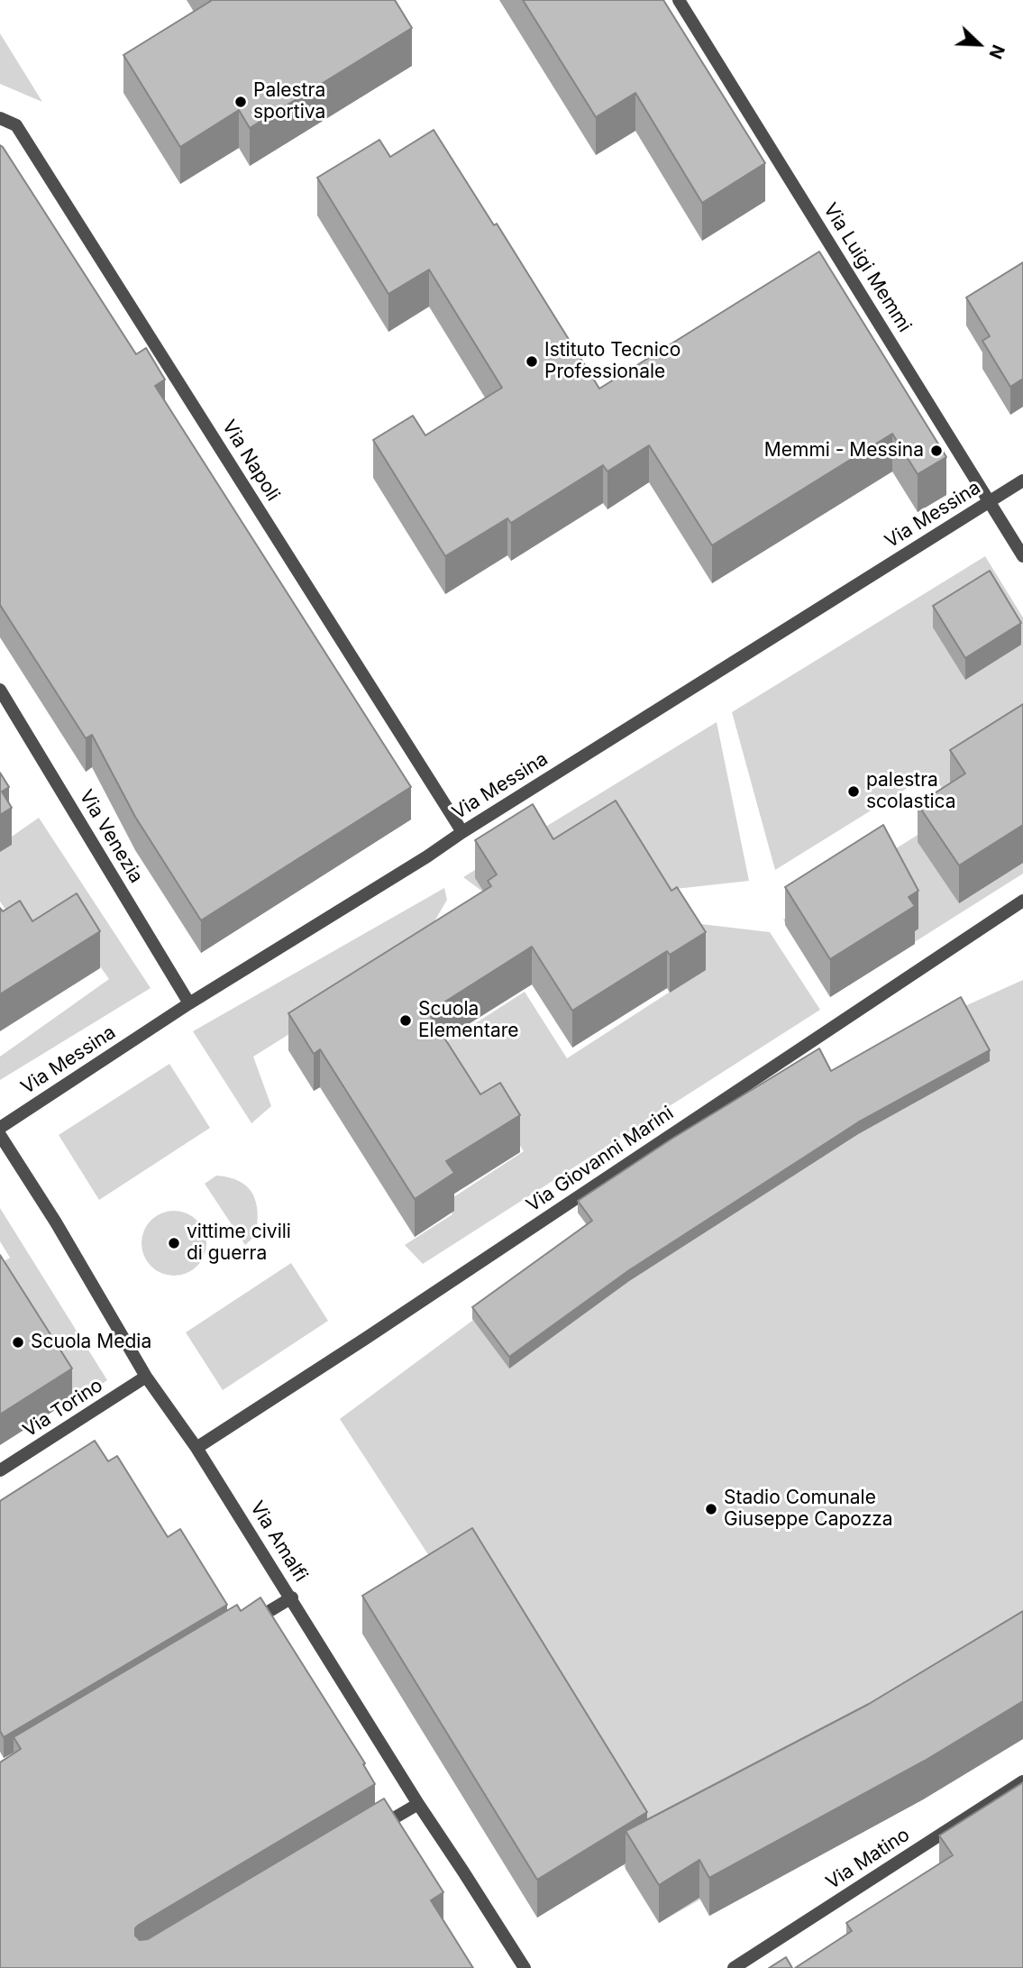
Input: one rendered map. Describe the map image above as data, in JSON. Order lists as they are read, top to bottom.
{
  "streets": {
    "street": [
      "Via Luigi Memmi",
      "Via Napoli",
      "Via Messina",
      "Via Venezia",
      "Via Giovanni Marini",
      "Via Torino",
      "Via Amalfi",
      "Via Matino"
    ]
  },
  "crossings": [
    ["Via Luigi Memmi", "Via Messina"],
    ["Via Napoli", "Via Messina"],
    ["Via Messina", "Via Venezia"],
    ["Via Giovanni Marini", "Via Amalfi"],
    ["Via Torino", "Via Amalfi"]
  ],
  "places": [
    "Palestra sportiva",
    "Istituto Tecnico Professionale",
    "Memmi - Messina",
    "palestra scolastica",
    "Scuola Elementare",
    "vittime civili di guerra",
    "Scuola Media",
    "Stadio Comunale Giuseppe Capozza"
  ],
  "north": "bottom right"
}
